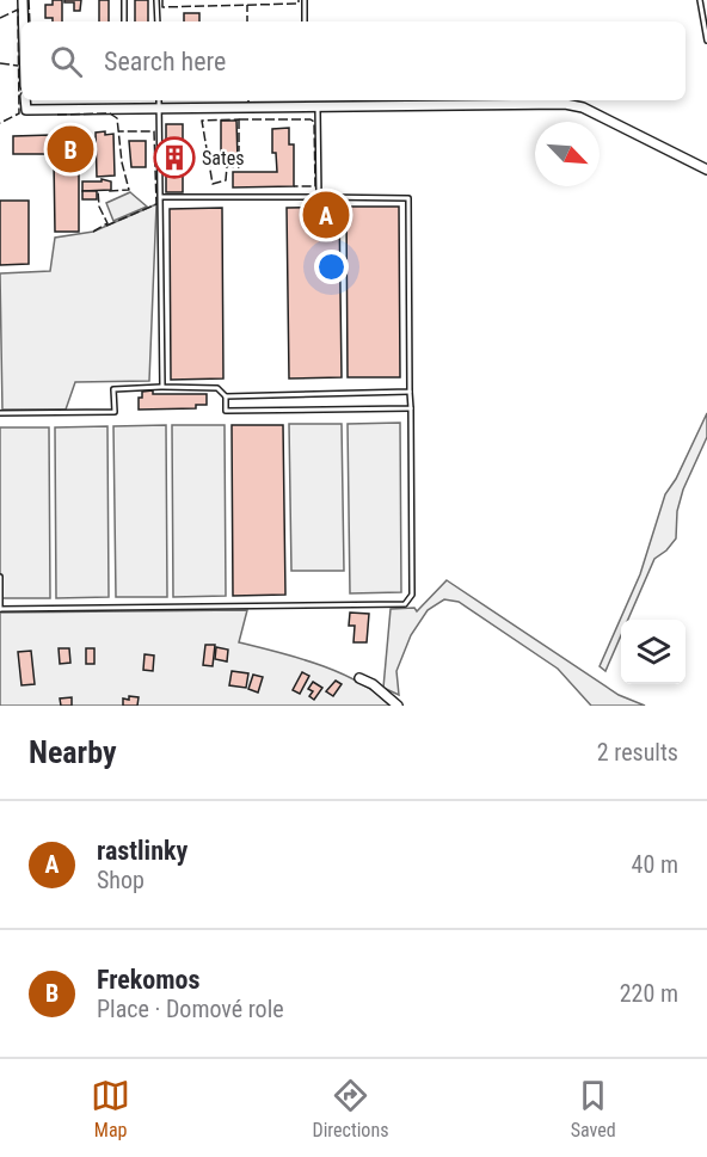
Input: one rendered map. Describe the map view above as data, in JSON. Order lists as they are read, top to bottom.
{
  "places": {
    "building": ["Sates"]
  },
  "north": "bottom right",
  "page": {
    "search": "Search here",
    "pins": ["B", "A"],
    "heading": ["Nearby", "2 results"],
    "list": [
      {
        "mark": "A",
        "name": "rastlinky",
        "note": "Shop",
        "value": "40 m"
      },
      {
        "mark": "B",
        "name": "Frekomos",
        "note": "Place · Domové role",
        "value": "220 m"
      }
    ],
    "nav": ["Map", "Directions", "Saved"]
  }
}
